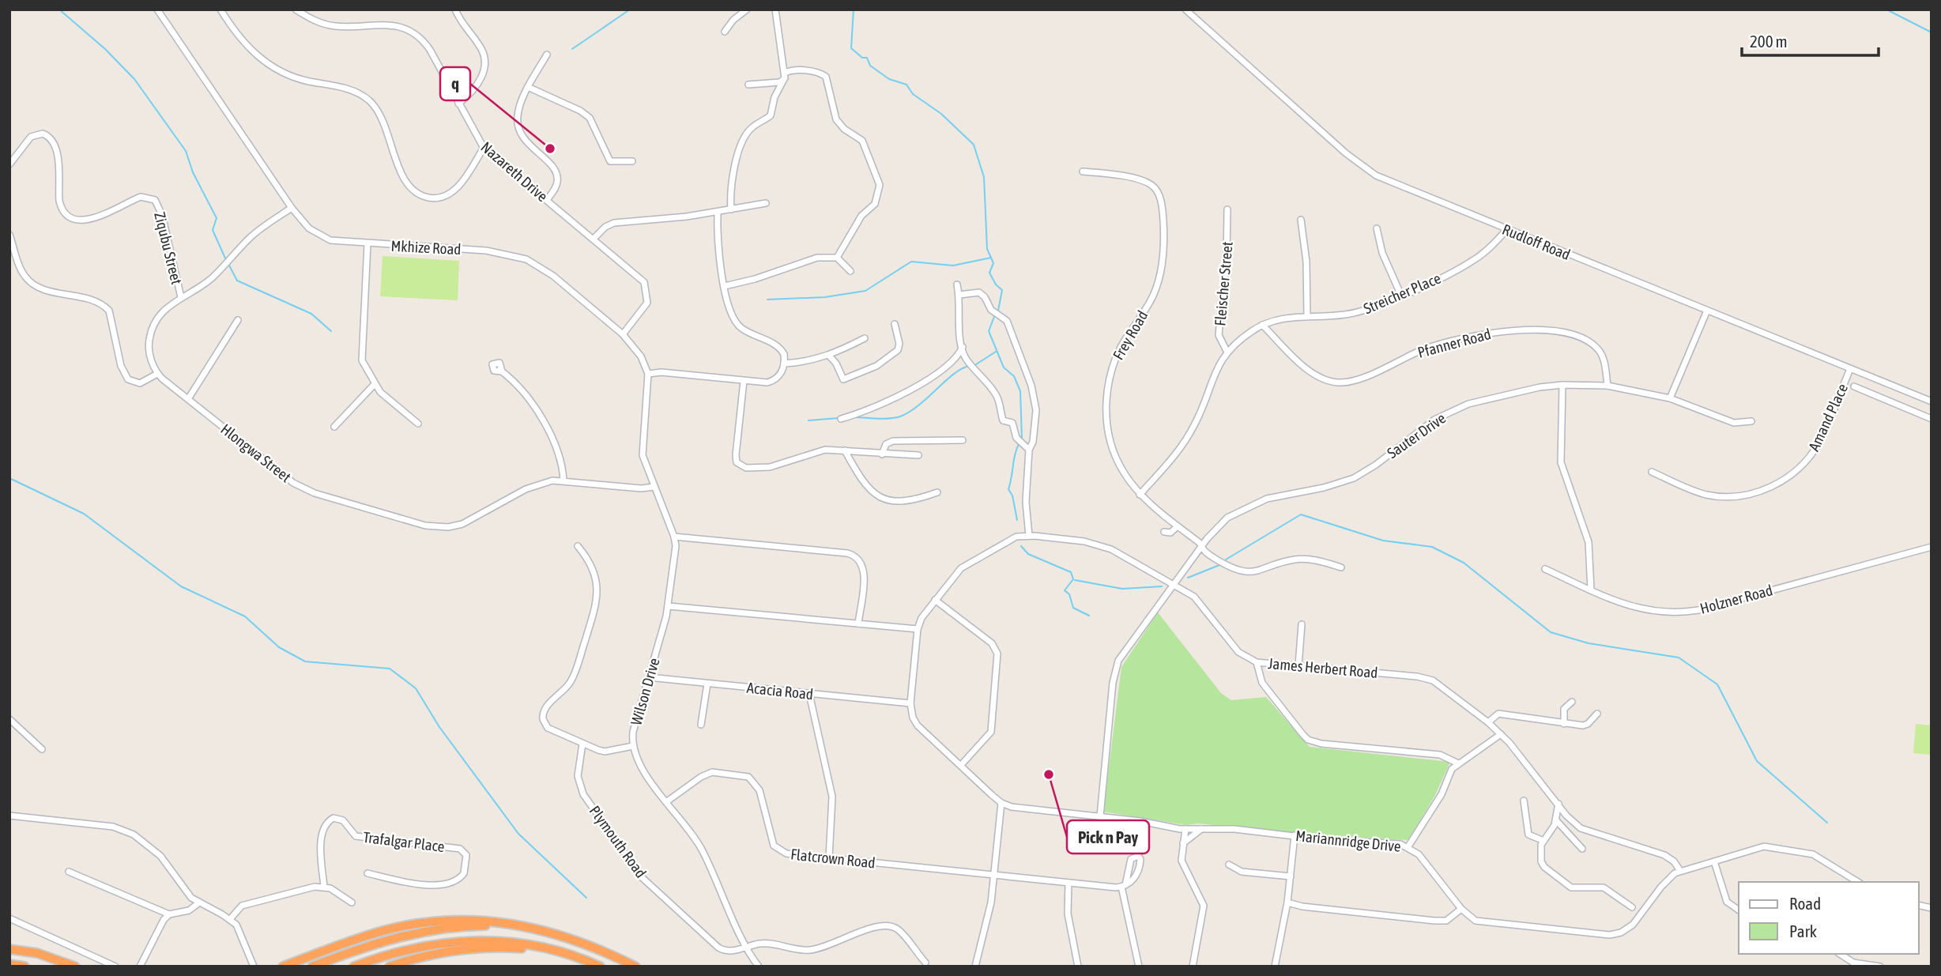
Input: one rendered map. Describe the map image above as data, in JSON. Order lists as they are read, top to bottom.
{
  "streets": {
    "street": [
      "Nazareth Drive",
      "Rudloff Road",
      "Mkhize Road",
      "Ziqubu Street",
      "Fleischer Street",
      "Streicher Place",
      "Frey Road",
      "Pfanner Road",
      "Amand Place",
      "Sauter Drive",
      "Hlongwa Street",
      "Holzner Road",
      "James Herbert Road",
      "Acacia Road",
      "Wilson Drive",
      "Mariannridge Drive",
      "Trafalgar Place",
      "Plymouth Road",
      "Flatcrown Road"
    ]
  },
  "crossings": [
    ["Nazareth Drive", "Mkhize Road"],
    ["Rudloff Road", "Streicher Place"],
    ["Rudloff Road", "Amand Place"],
    ["Fleischer Street", "Streicher Place"],
    ["Streicher Place", "Pfanner Road"],
    ["Frey Road", "Sauter Drive"],
    ["Pfanner Road", "Sauter Drive"],
    ["Sauter Drive", "James Herbert Road"],
    ["Sauter Drive", "Mariannridge Drive"],
    ["Hlongwa Street", "Wilson Drive"],
    ["James Herbert Road", "Acacia Road"],
    ["James Herbert Road", "Mariannridge Drive"],
    ["Acacia Road", "Wilson Drive"],
    ["Wilson Drive", "Plymouth Road"],
    ["Wilson Drive", "Flatcrown Road"]
  ],
  "places": ["q", "Pick n Pay"],
  "legend": ["Road", "Park"],
  "scale_bar": "200 m"
}
